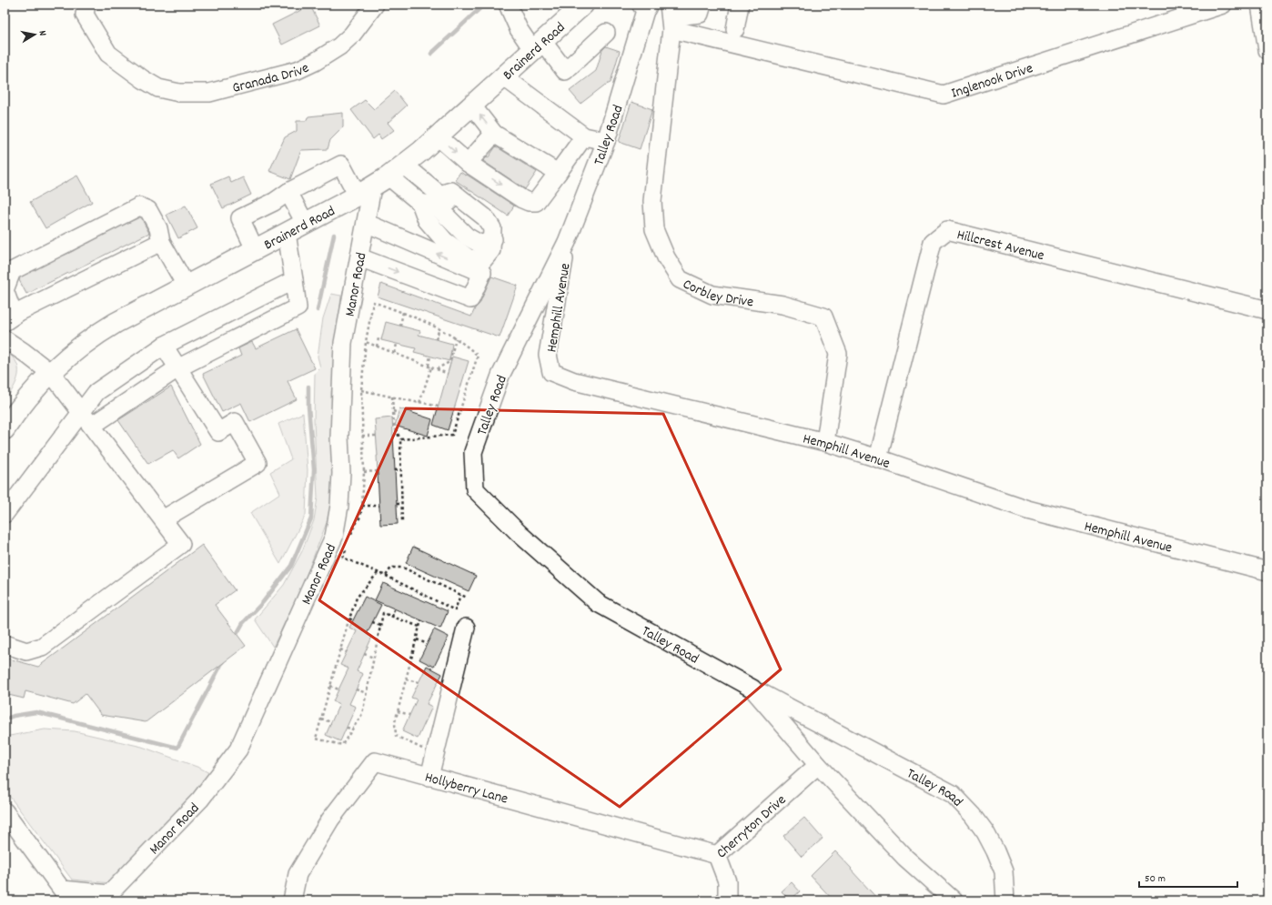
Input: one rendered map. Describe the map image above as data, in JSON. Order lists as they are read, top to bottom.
{
  "streets": {
    "main road": ["Brainerd Road"],
    "street": [
      "Granada Drive",
      "Inglenook Drive",
      "Talley Road",
      "Hillcrest Avenue",
      "Manor Road",
      "Corbley Drive",
      "Hemphill Avenue",
      "Hollyberry Lane",
      "Cherryton Drive"
    ]
  },
  "crossings": [
    ["Brainerd Road", "Manor Road"],
    ["Inglenook Drive", "Corbley Drive"],
    ["Talley Road", "Hemphill Avenue"],
    ["Talley Road", "Cherryton Drive"],
    ["Hillcrest Avenue", "Hemphill Avenue"],
    ["Corbley Drive", "Hemphill Avenue"],
    ["Hollyberry Lane", "Cherryton Drive"]
  ],
  "scale_bar": "50 m",
  "north": "right"
}
